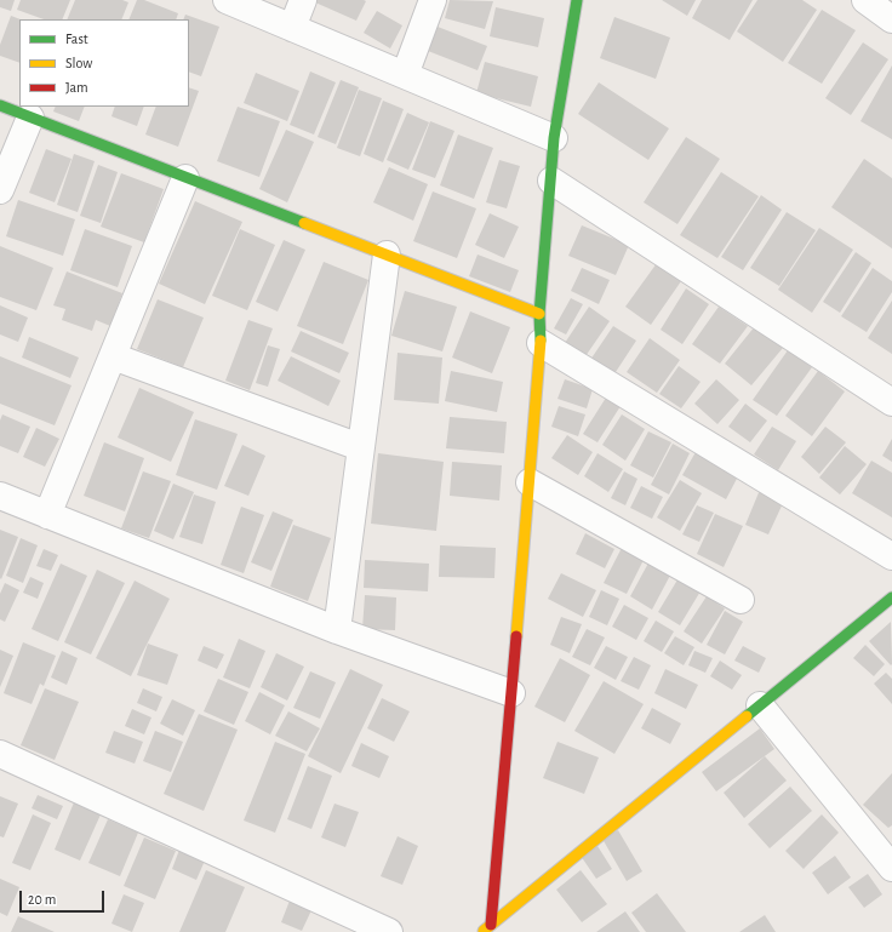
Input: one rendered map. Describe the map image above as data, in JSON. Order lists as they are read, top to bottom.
{
  "legend": ["Fast", "Slow", "Jam"],
  "scale_bar": "20 m"
}
